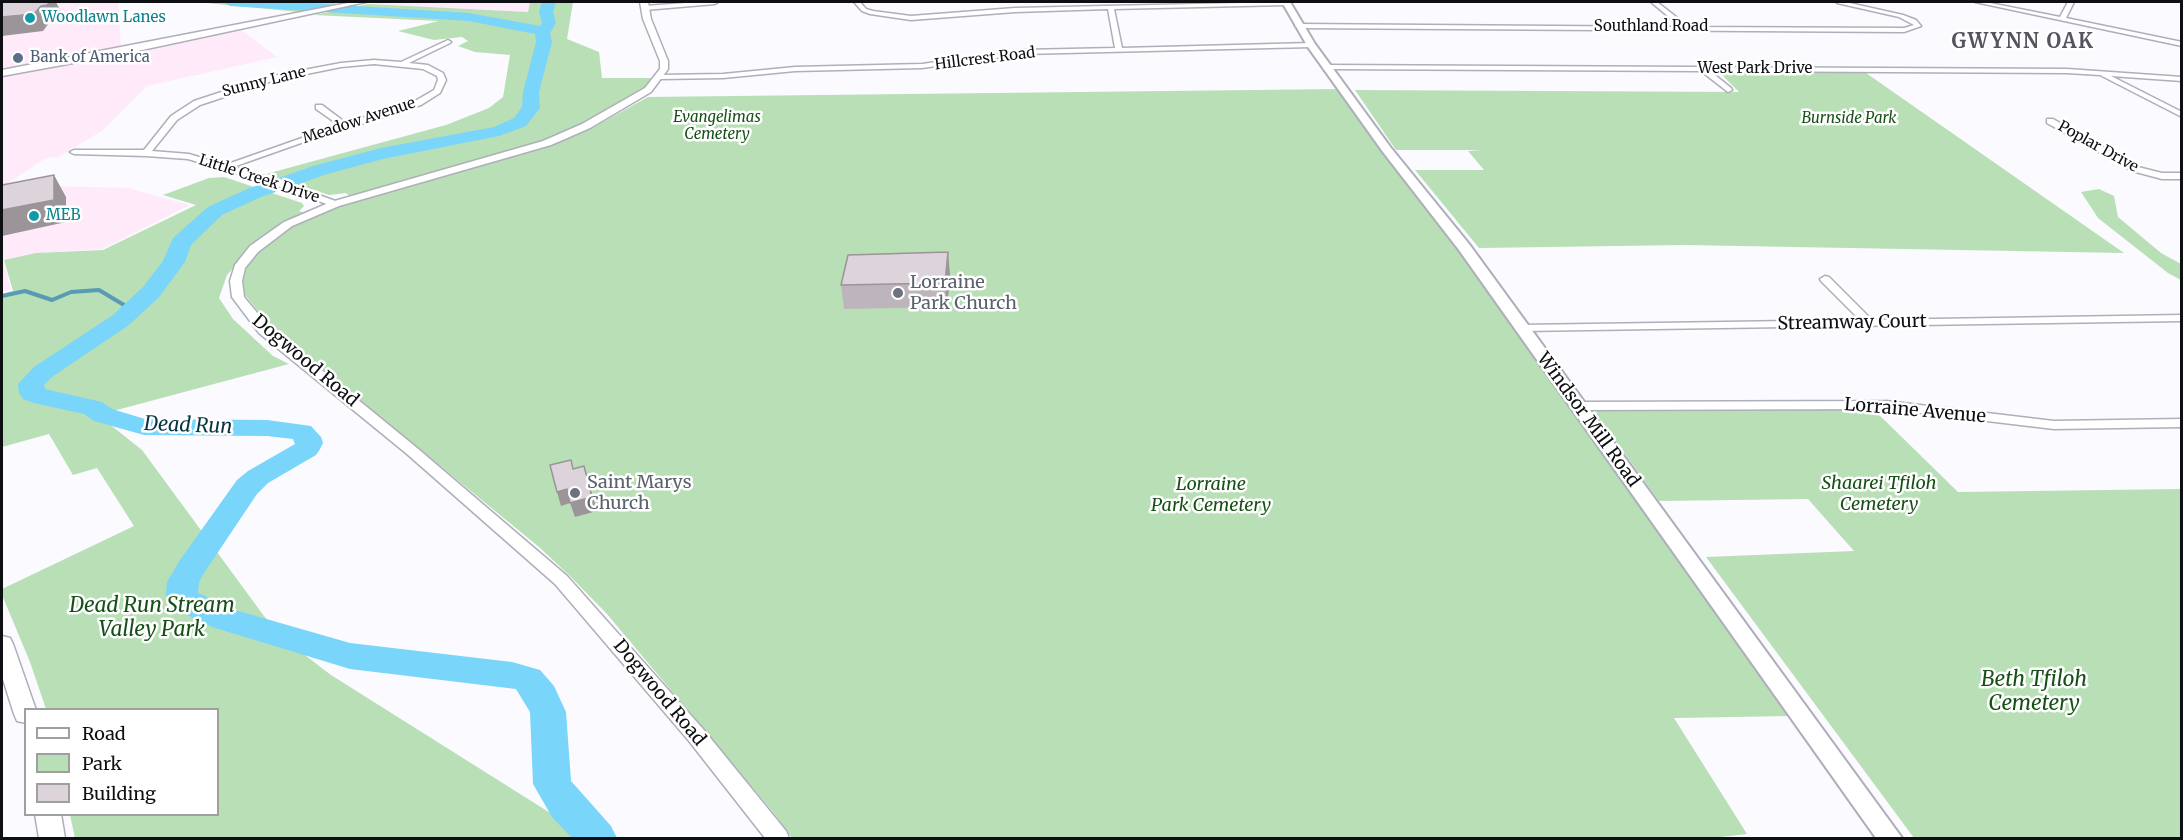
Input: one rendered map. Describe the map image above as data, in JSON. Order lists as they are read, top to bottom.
{
  "streets": {
    "main road": ["Windsor Mill Road"],
    "street": [
      "Southland Road",
      "Hillcrest Road",
      "West Park Drive",
      "Sunny Lane",
      "Meadow Avenue",
      "Poplar Drive",
      "Little Creek Drive",
      "Streamway Court",
      "Dogwood Road",
      "Lorraine Avenue"
    ]
  },
  "crossings": [
    ["Southland Road", "Windsor Mill Road"],
    ["Hillcrest Road", "Dogwood Road"],
    ["Hillcrest Road", "Windsor Mill Road"],
    ["West Park Drive", "Windsor Mill Road"],
    ["Sunny Lane", "Meadow Avenue"],
    ["Sunny Lane", "Little Creek Drive"],
    ["Meadow Avenue", "Little Creek Drive"],
    ["Little Creek Drive", "Dogwood Road"],
    ["Streamway Court", "Windsor Mill Road"],
    ["Lorraine Avenue", "Windsor Mill Road"]
  ],
  "districts": ["GWYNN OAK"],
  "water": ["Dead Run"],
  "parks": [
    "Evangelimas Cemetery",
    "Burnside Park",
    "Shaarei Tfiloh Cemetery",
    "Lorraine Park Cemetery",
    "Dead Run Stream Valley Park",
    "Beth Tfiloh Cemetery"
  ],
  "places": [
    "Woodlawn Lanes",
    "Bank of America",
    "MEB",
    "Lorraine Park Church",
    "Saint Marys Church"
  ],
  "legend": ["Road", "Park", "Building"]
}
